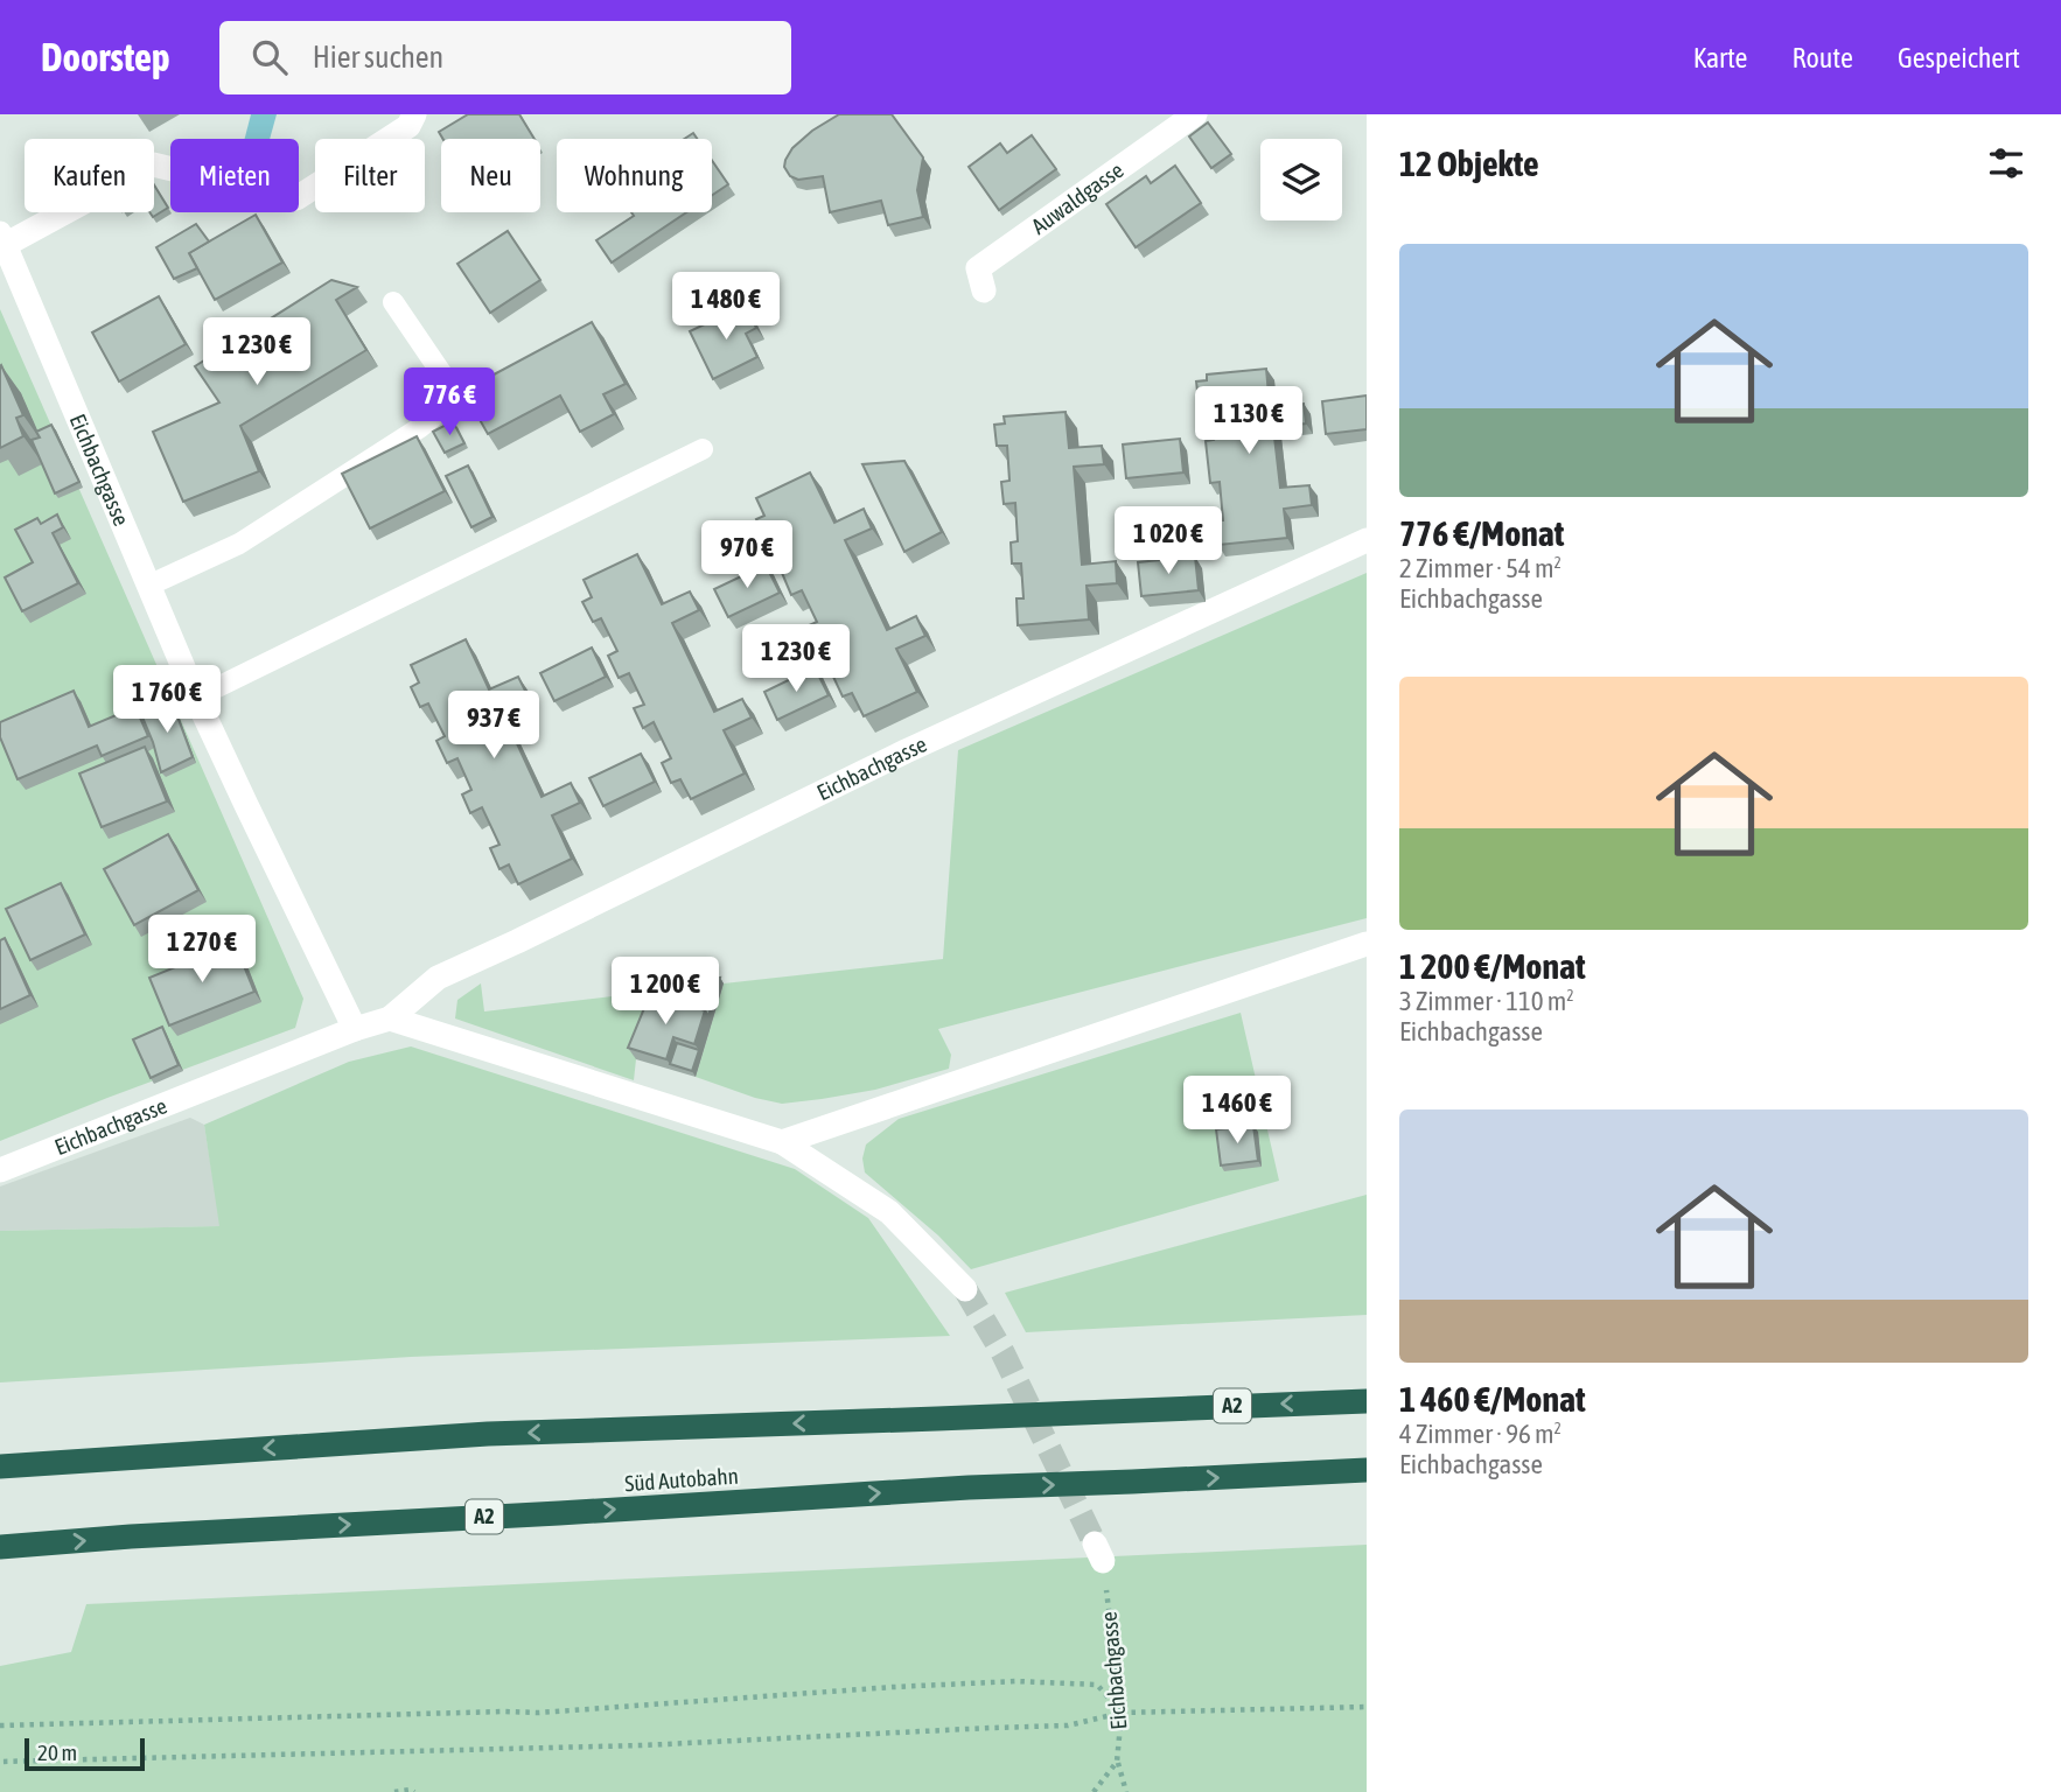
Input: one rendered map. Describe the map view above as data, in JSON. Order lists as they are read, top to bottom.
{
  "streets": {
    "highway": ["A2", "Süd Autobahn"],
    "street": ["Auwaldgasse", "Eichbachgasse"]
  },
  "scale_bar": "20 m",
  "page": {
    "header": "Doorstep",
    "search": "Hier suchen",
    "nav": ["Karte", "Route", "Gespeichert"],
    "heading": "12 Objekte",
    "chip": [
      "Kaufen",
      "Mieten",
      "Filter",
      "Neu",
      "Wohnung"
    ],
    "list": [
      {
        "name": "776 €/Monat",
        "note": "2 Zimmer · 54 m² · Eichbachgasse"
      },
      {
        "name": "1 200 €/Monat",
        "note": "3 Zimmer · 110 m² · Eichbachgasse"
      },
      {
        "name": "1 460 €/Monat",
        "note": "4 Zimmer · 96 m² · Eichbachgasse"
      }
    ],
    "price": [
      "1 480 €",
      "1 230 €",
      "776 €",
      "1 130 €",
      "1 020 €",
      "970 €",
      "1 230 €",
      "1 760 €",
      "937 €",
      "1 270 €",
      "1 200 €",
      "1 460 €"
    ],
    "scale": "20 m"
  }
}
